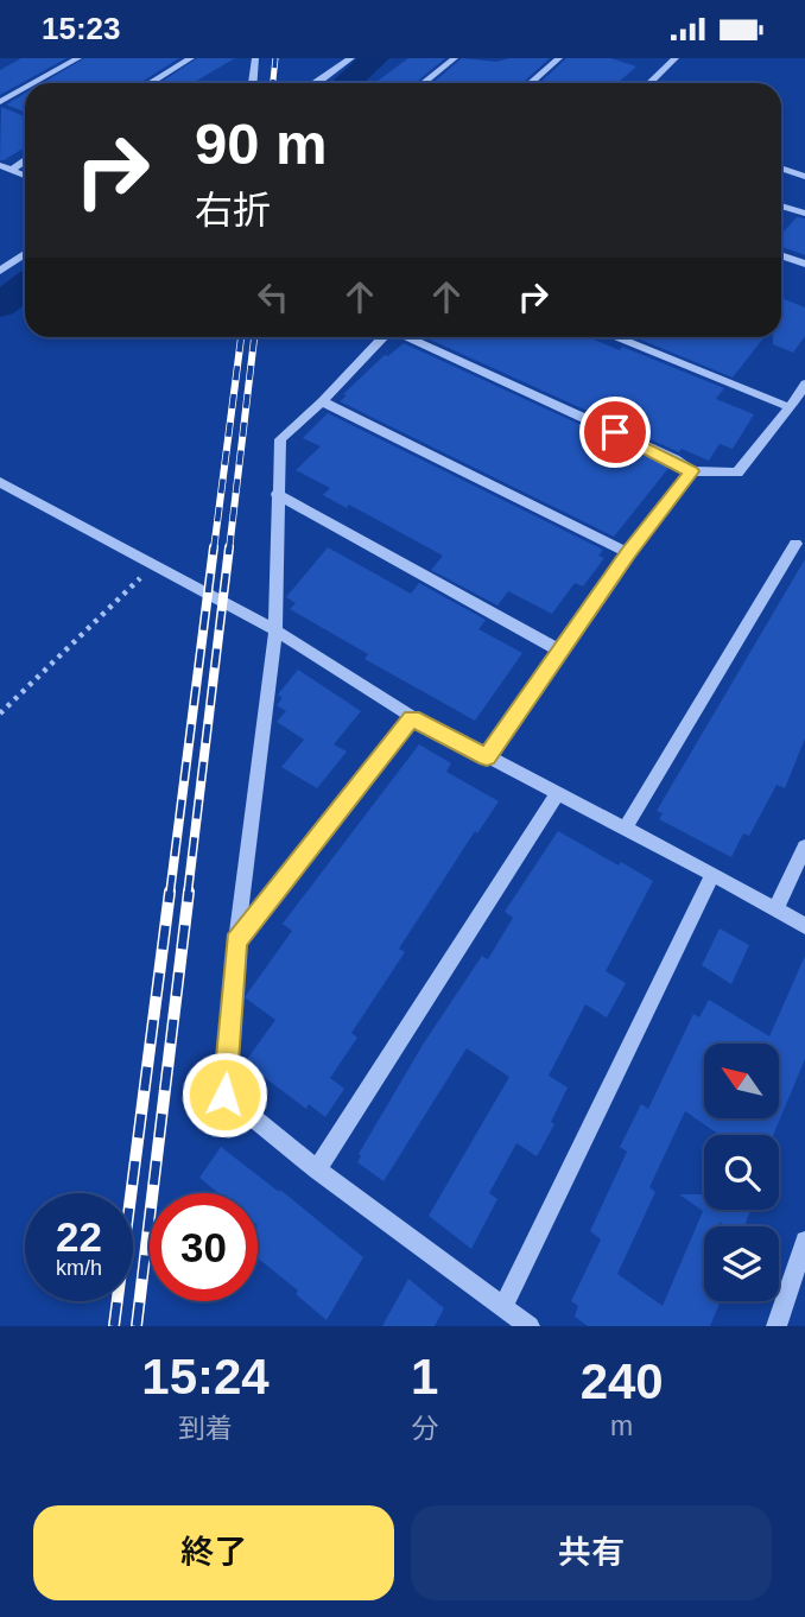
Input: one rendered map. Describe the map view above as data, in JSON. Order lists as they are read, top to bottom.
{
  "north": "top left",
  "page": {
    "status": "15:23",
    "turn": ["90 m", "右折"],
    "speed": "22 km/h",
    "limit": "30",
    "eta": [
      "15:24",
      "到着",
      "1",
      "分",
      "240",
      "m"
    ],
    "buttons": ["終了", "共有"]
  }
}
